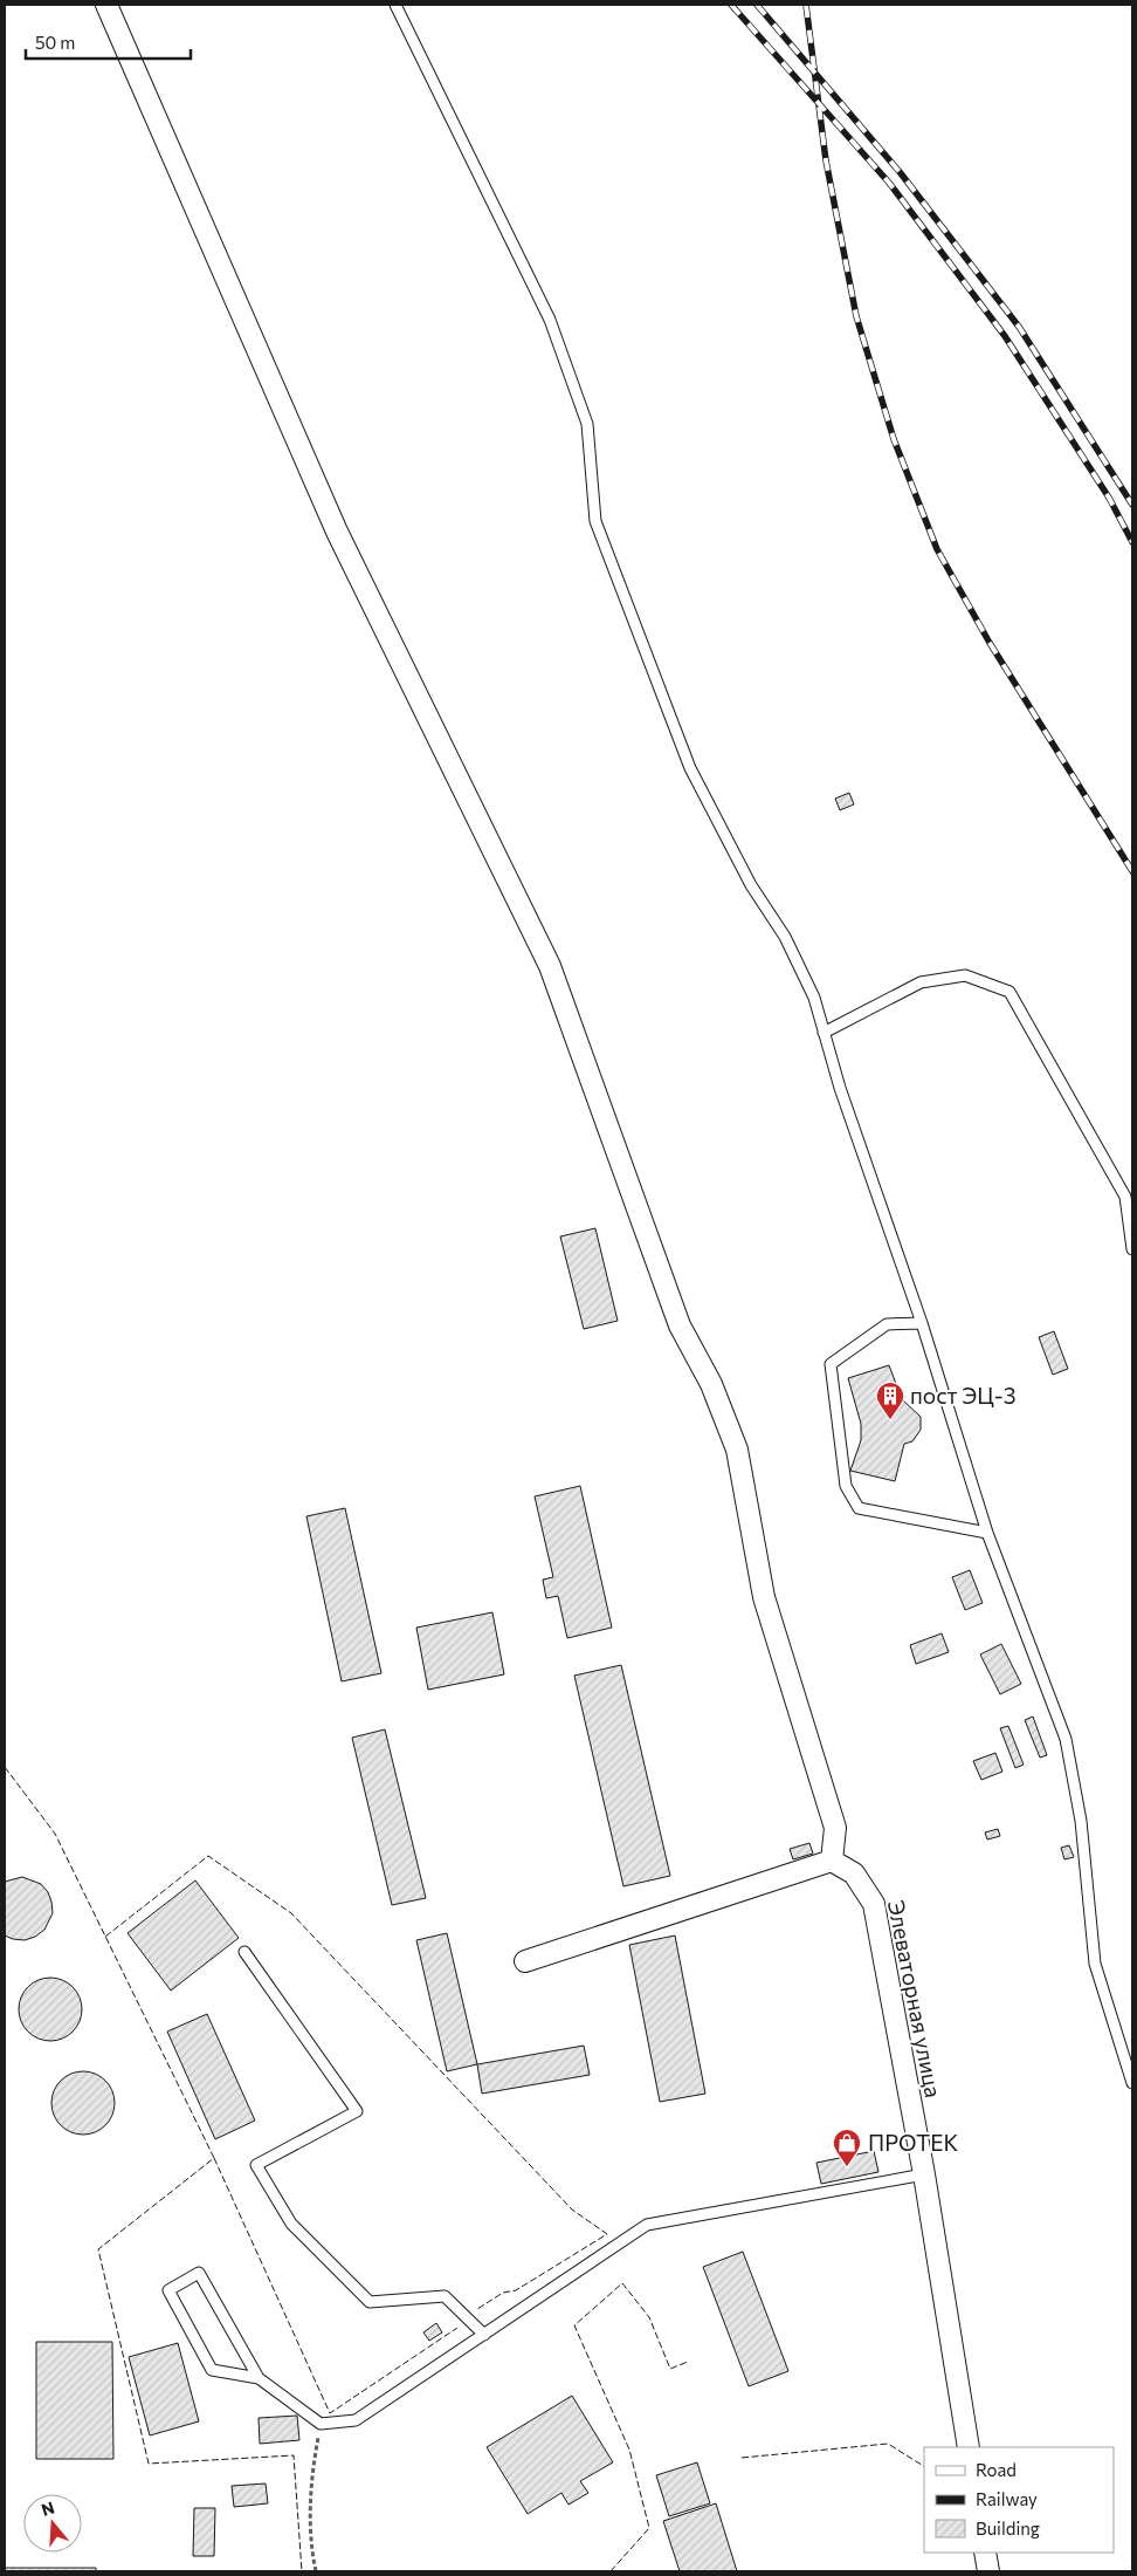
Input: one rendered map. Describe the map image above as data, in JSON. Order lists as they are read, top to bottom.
{
  "streets": {
    "street": ["Элеваторная улица"]
  },
  "places": {
    "building": ["пост ЭЦ-3"],
    "shop": ["ПРОТЕК"]
  },
  "legend": ["Road", "Railway", "Building"],
  "scale_bar": "50 m",
  "north": "top"
}
